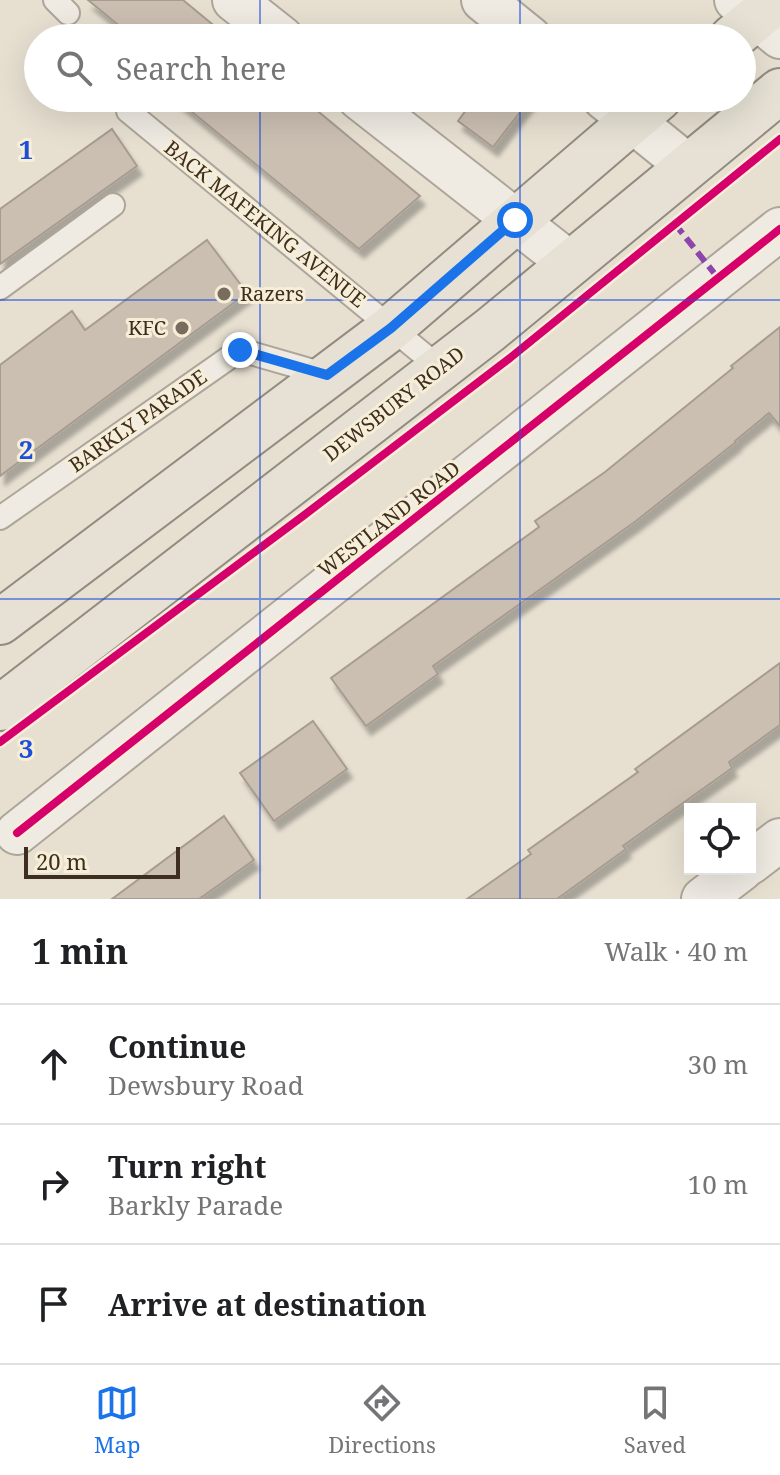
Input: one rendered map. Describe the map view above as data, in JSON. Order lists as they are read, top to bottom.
{
  "streets": {
    "main road": ["DEWSBURY ROAD"],
    "street": ["WESTLAND ROAD"],
    "lane": ["BACK MAFEKING AVENUE", "BARKLY PARADE"]
  },
  "crossings": [
    ["BACK MAFEKING AVENUE", "DEWSBURY ROAD"]
  ],
  "places": ["Razers", "KFC"],
  "scale_bar": "20 m",
  "page": {
    "search": "Search here",
    "scale": "20 m",
    "heading": ["1 min", "Walk · 40 m"],
    "list": [
      ["Continue", "Dewsbury Road", "30 m"],
      ["Turn right", "Barkly Parade", "10 m"],
      "Arrive at destination"
    ],
    "nav": ["Map", "Directions", "Saved"]
  },
  "grid": {
    "rows": ["1", "2", "3"]
  }
}
